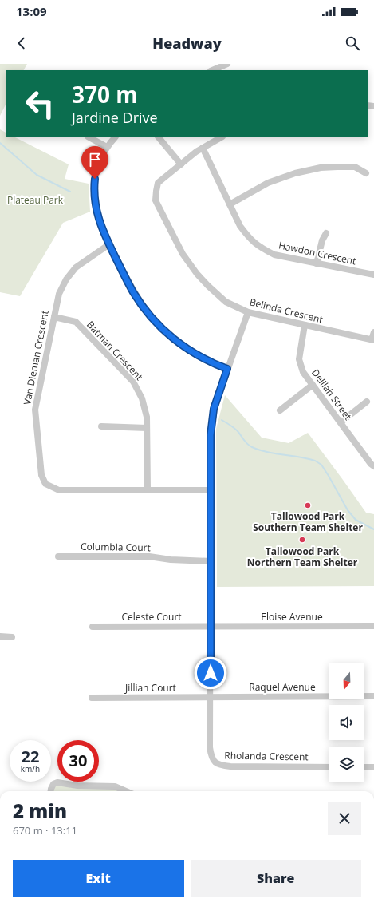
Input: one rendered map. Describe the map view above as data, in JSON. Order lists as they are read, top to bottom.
{
  "streets": {
    "street": [
      "Hawdon Crescent",
      "Belinda Crescent",
      "Batman Crescent",
      "Van Dieman Crescent",
      "Delilah Street",
      "Columbia Court",
      "Celeste Court",
      "Eloise Avenue",
      "Raquel Avenue",
      "Jillian Court",
      "Rholanda Crescent"
    ]
  },
  "crossings": [
    ["Hawdon Crescent", "Belinda Crescent"],
    ["Belinda Crescent", "Delilah Street"],
    ["Belinda Crescent", "Rholanda Crescent"],
    ["Batman Crescent", "Van Dieman Crescent"],
    ["Van Dieman Crescent", "Rholanda Crescent"],
    ["Columbia Court", "Rholanda Crescent"],
    ["Celeste Court", "Eloise Avenue"],
    ["Celeste Court", "Rholanda Crescent"],
    ["Eloise Avenue", "Rholanda Crescent"],
    ["Raquel Avenue", "Jillian Court"],
    ["Raquel Avenue", "Rholanda Crescent"],
    ["Jillian Court", "Rholanda Crescent"]
  ],
  "parks": ["Plateau Park"],
  "places": ["Tallowood Park Southern Team Shelter", "Tallowood Park Northern Team Shelter"],
  "north": "bottom",
  "page": {
    "status": "13:09",
    "header": "Headway",
    "turn": ["370 m", "Jardine Drive"],
    "speed": "22 km/h",
    "limit": "30",
    "heading": ["2 min", "670 m · 13:11"],
    "buttons": ["Exit", "Share"]
  }
}
